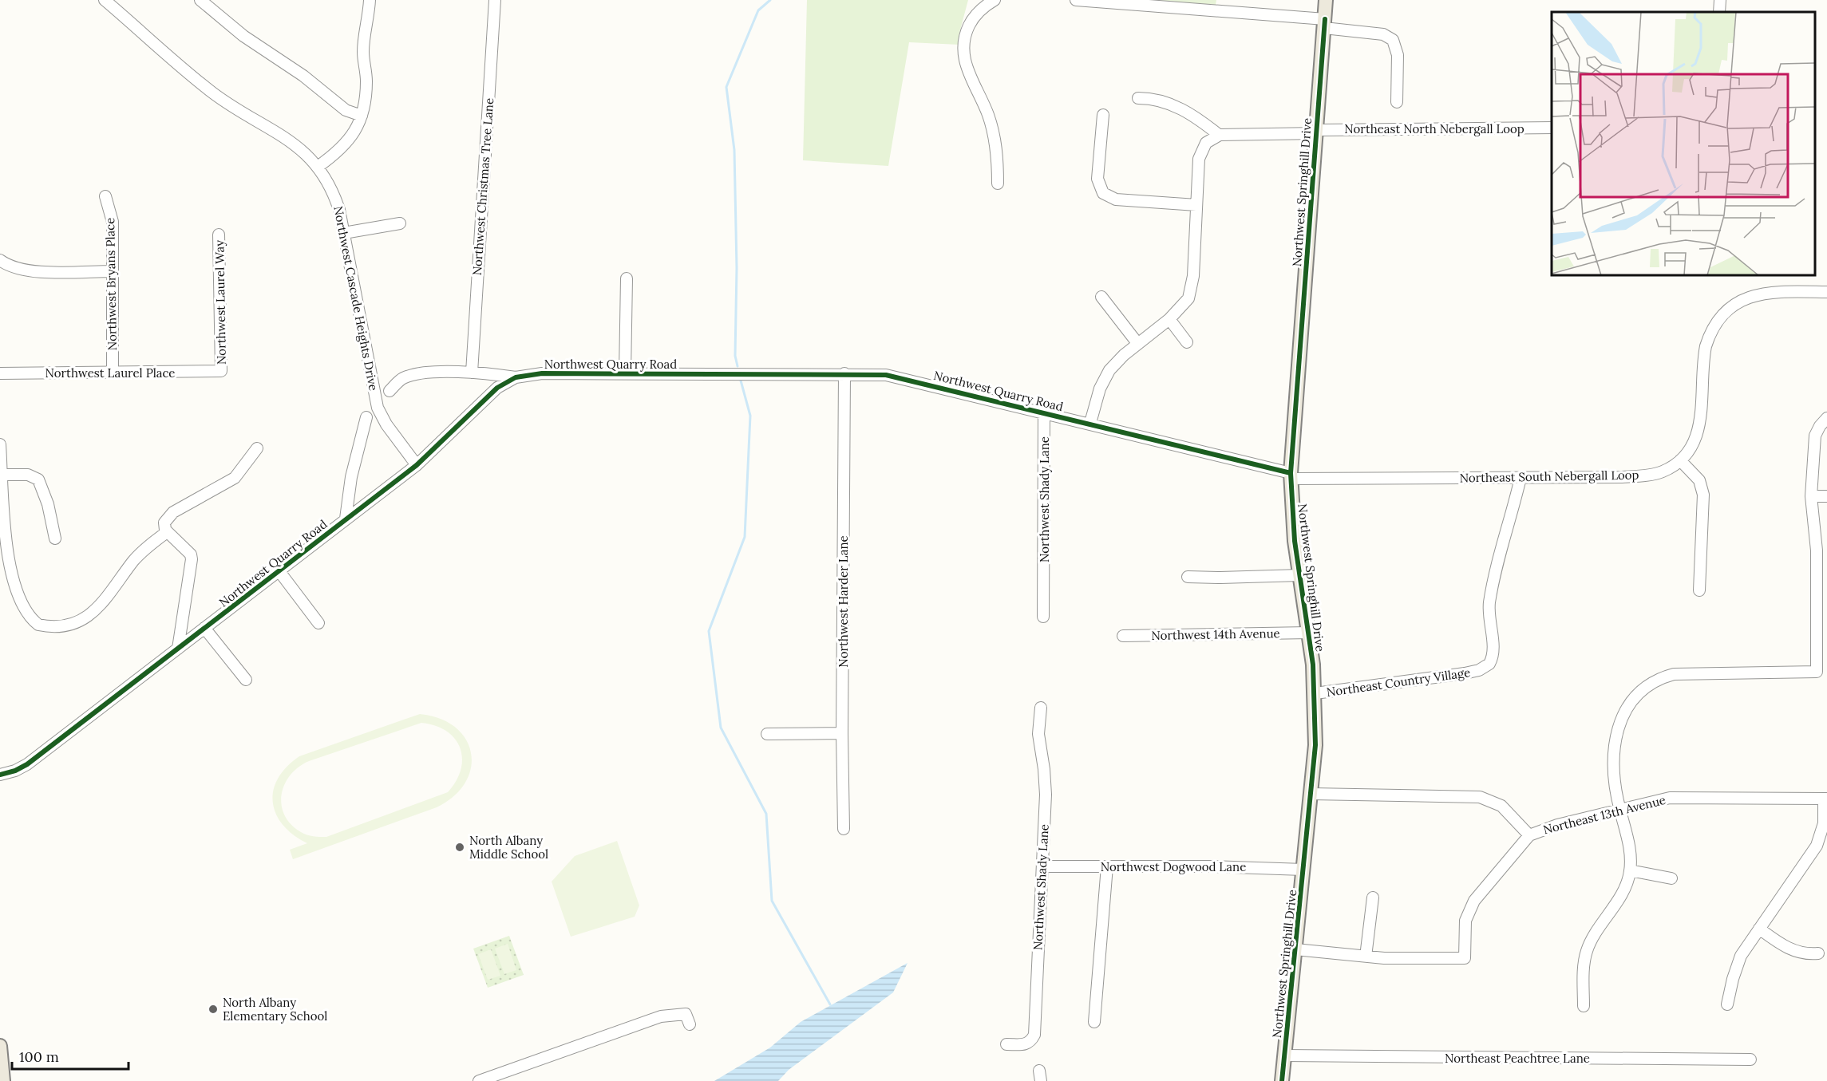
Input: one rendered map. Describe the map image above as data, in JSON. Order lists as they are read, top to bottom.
{
  "streets": {
    "main road": ["Northwest Springhill Drive"],
    "street": [
      "Northeast North Nebergall Loop",
      "Northwest Christmas Tree Lane",
      "Northwest Bryans Place",
      "Northwest Cascade Heights Drive",
      "Northwest Laurel Way",
      "Northwest Quarry Road",
      "Northwest Laurel Place",
      "Northeast South Nebergall Loop",
      "Northwest Shady Lane",
      "Northwest Harder Lane",
      "Northwest 14th Avenue",
      "Northeast Country Village",
      "Northeast 13th Avenue",
      "Northwest Dogwood Lane",
      "Northeast Peachtree Lane"
    ]
  },
  "crossings": [
    ["Northeast North Nebergall Loop", "Northwest Springhill Drive"],
    ["Northwest Christmas Tree Lane", "Northwest Quarry Road"],
    ["Northwest Springhill Drive", "Northwest Quarry Road"],
    ["Northwest Springhill Drive", "Northeast South Nebergall Loop"],
    ["Northwest Springhill Drive", "Northwest 14th Avenue"],
    ["Northwest Springhill Drive", "Northeast Country Village"],
    ["Northwest Springhill Drive", "Northeast 13th Avenue"],
    ["Northwest Springhill Drive", "Northwest Dogwood Lane"],
    ["Northwest Springhill Drive", "Northeast Peachtree Lane"],
    ["Northwest Bryans Place", "Northwest Laurel Place"],
    ["Northwest Cascade Heights Drive", "Northwest Quarry Road"],
    ["Northwest Laurel Way", "Northwest Laurel Place"],
    ["Northwest Quarry Road", "Northeast South Nebergall Loop"],
    ["Northwest Quarry Road", "Northwest Shady Lane"],
    ["Northwest Quarry Road", "Northwest Harder Lane"],
    ["Northeast South Nebergall Loop", "Northeast Country Village"],
    ["Northwest Shady Lane", "Northwest Dogwood Lane"]
  ],
  "places": ["North Albany Middle School", "North Albany Elementary School"],
  "scale_bar": "100 m"
}
